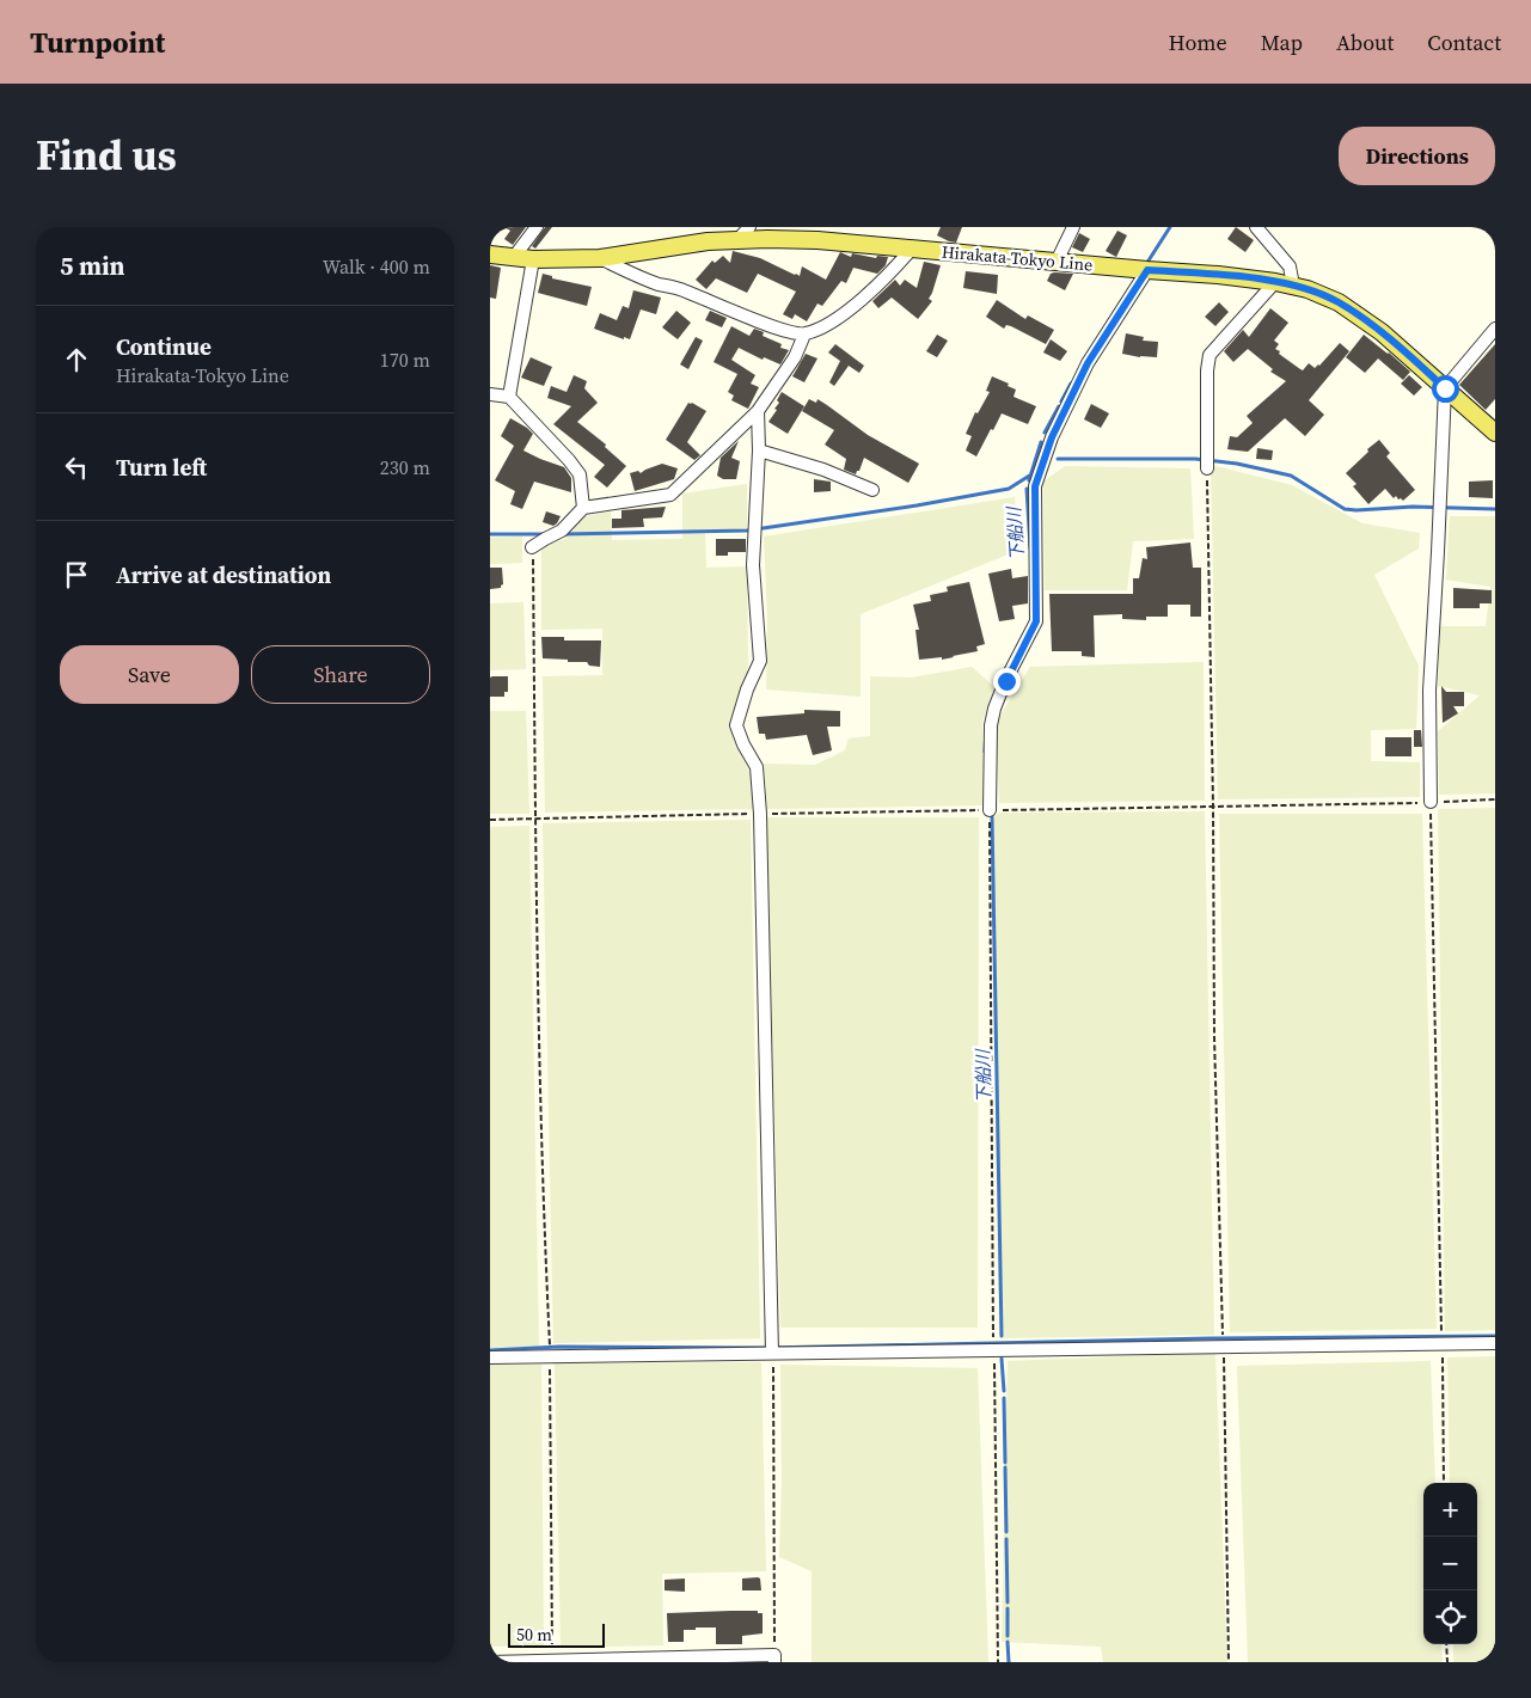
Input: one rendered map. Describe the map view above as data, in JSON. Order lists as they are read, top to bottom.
{
  "streets": {
    "main road": ["Hirakata-Tokyo Line"]
  },
  "water": ["下船川"],
  "scale_bar": "50 m",
  "page": {
    "header": "Turnpoint",
    "nav": [
      "Home",
      "Map",
      "About",
      "Contact"
    ],
    "title": "Find us",
    "buttons": [
      "Directions",
      ["Save", "Share"]
    ],
    "heading": ["5 min", "Walk · 400 m"],
    "list": [
      ["Continue", "Hirakata-Tokyo Line", "170 m"],
      ["Turn left", "230 m"],
      "Arrive at destination"
    ],
    "map_buttons": ["+", "−"],
    "scale": "50 m"
  }
}
